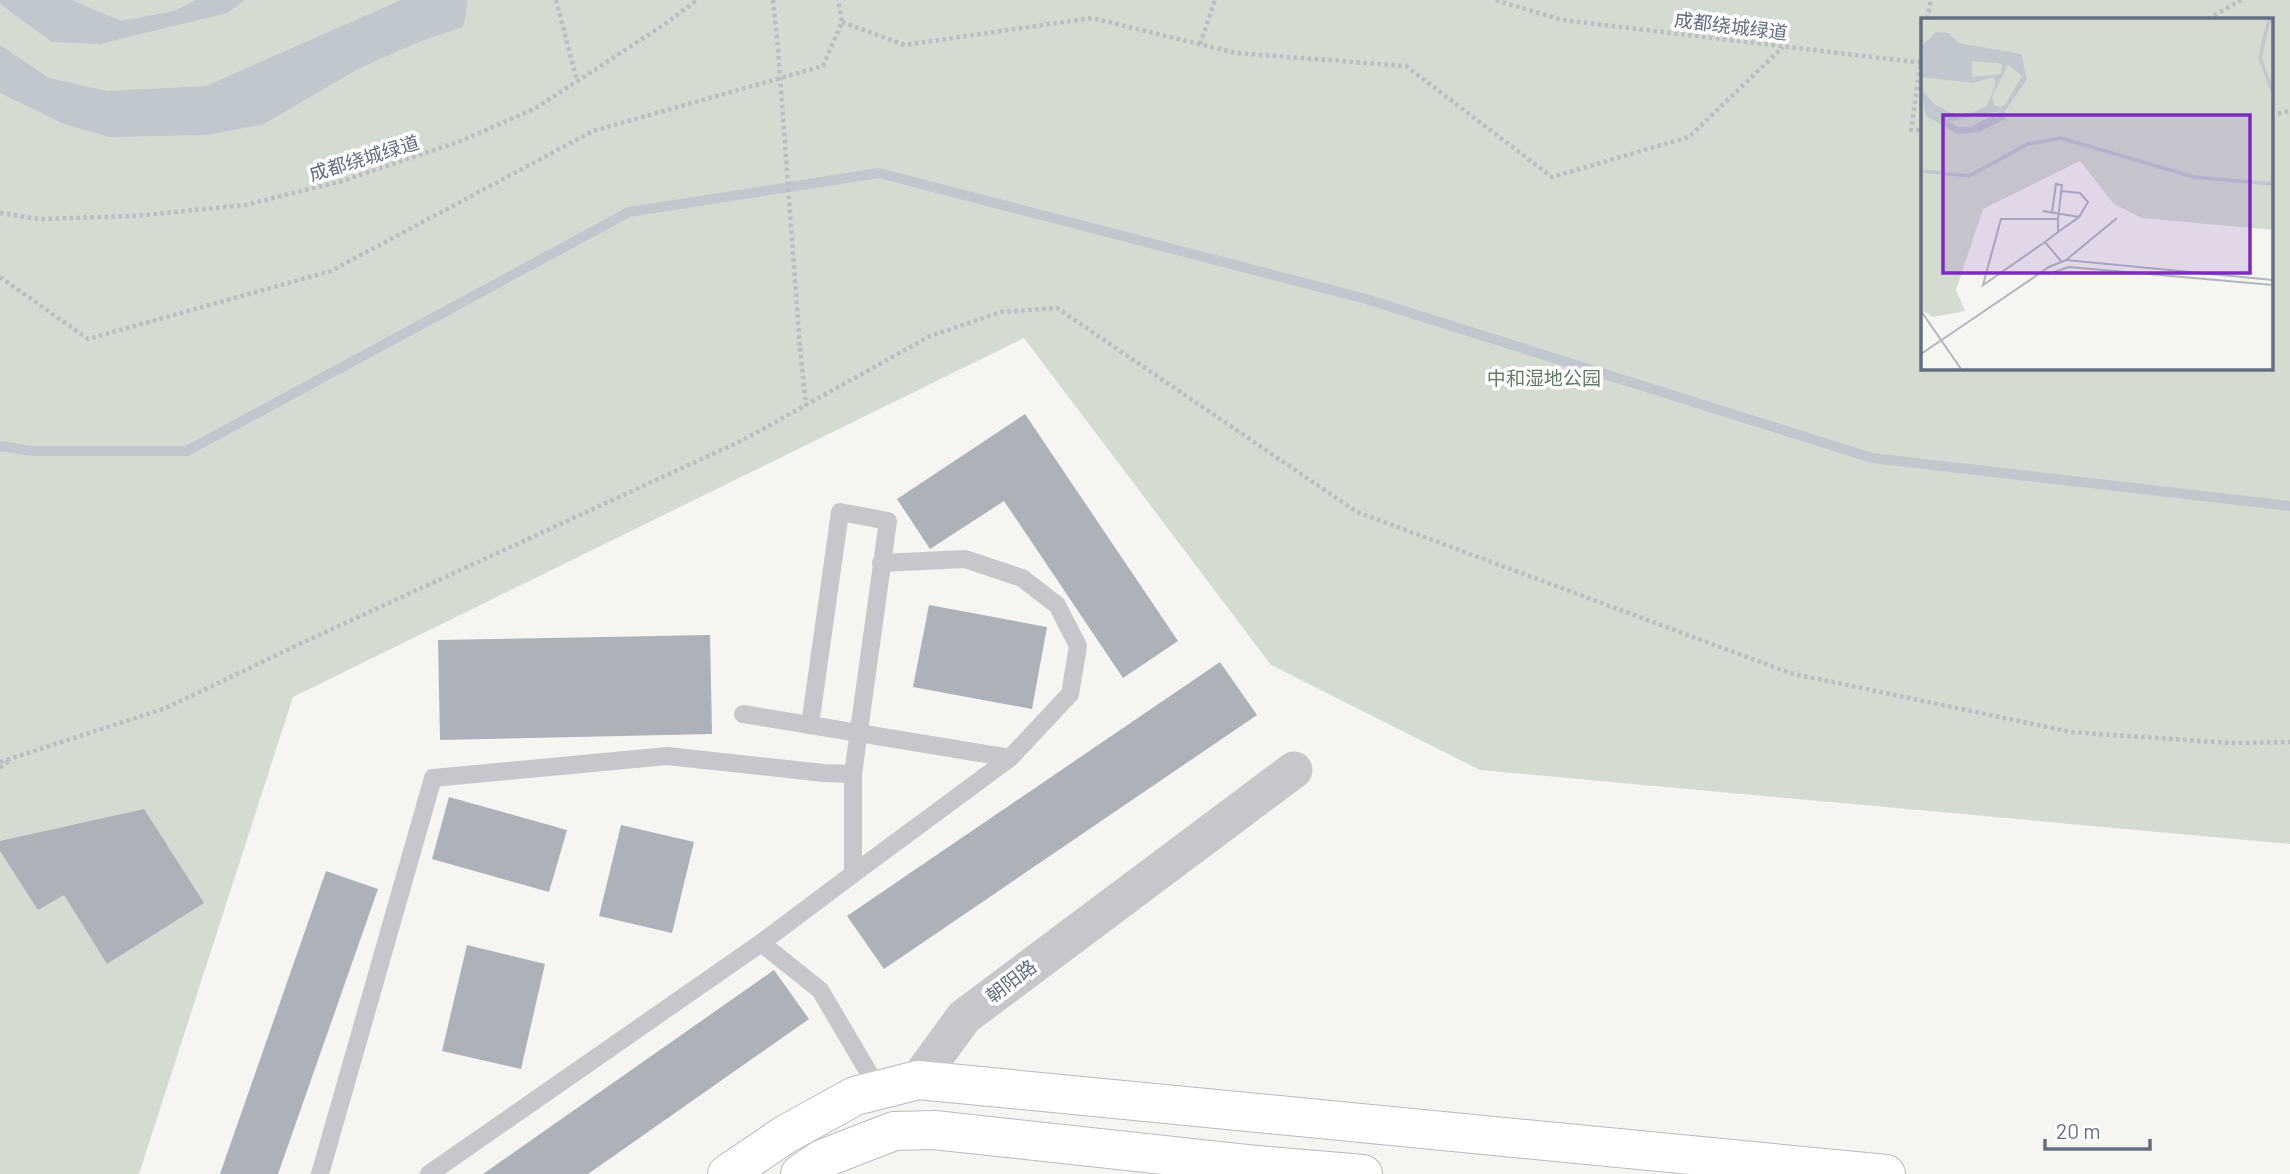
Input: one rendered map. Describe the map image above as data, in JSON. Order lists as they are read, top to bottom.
{
  "streets": {
    "street": ["朝阳路"],
    "path": ["成都绕城绿道"]
  },
  "parks": ["中和湿地公园"],
  "scale_bar": "20 m"
}
